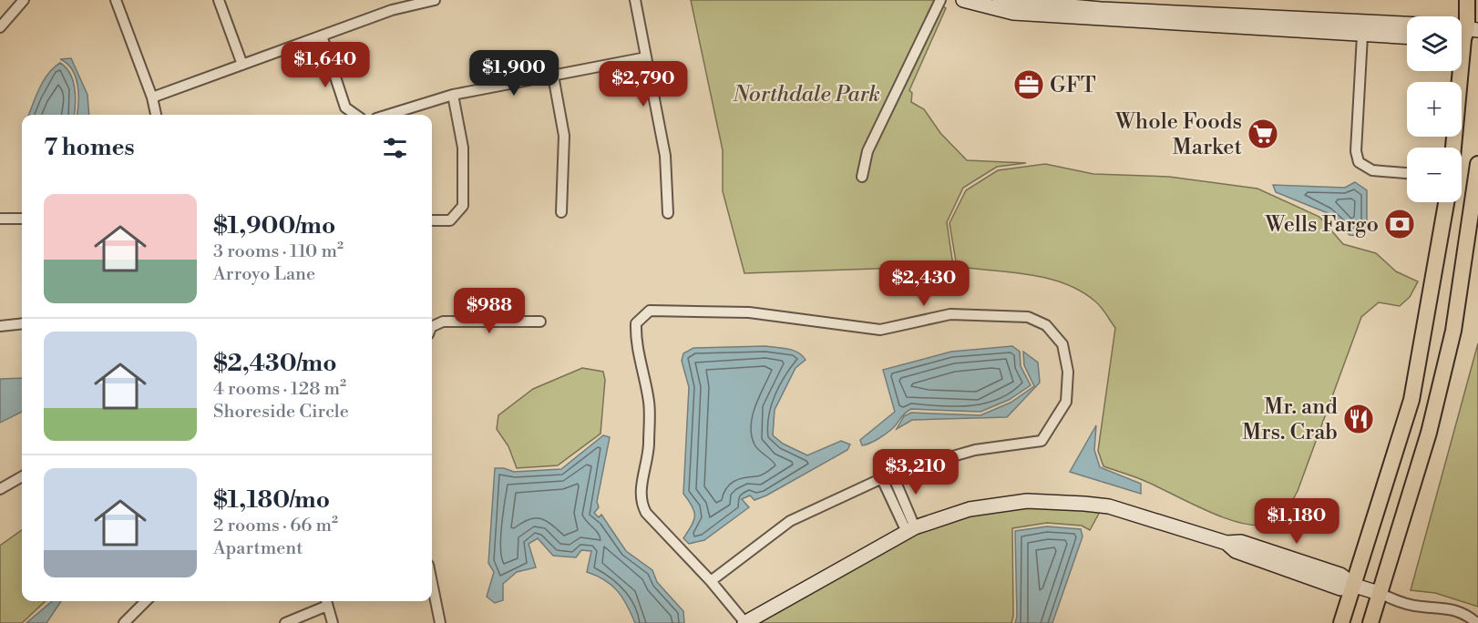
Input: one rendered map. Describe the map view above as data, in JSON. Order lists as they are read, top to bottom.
{
  "parks": ["Northdale Park"],
  "places": {
    "office": ["GFT"],
    "supermarket": ["Whole Foods Market"],
    "bank": ["Wells Fargo"],
    "restaurant": ["Mr. and Mrs. Crab"]
  },
  "page": {
    "map_buttons": ["+", "−"],
    "price": [
      "$1,640",
      "$1,900",
      "$2,790",
      "$2,430",
      "$988",
      "$3,210",
      "$1,180"
    ],
    "heading": "7 homes",
    "list": [
      {
        "name": "$1,900/mo",
        "note": "3 rooms · 110 m² · Arroyo Lane"
      },
      {
        "name": "$2,430/mo",
        "note": "4 rooms · 128 m² · Shoreside Circle"
      },
      {
        "name": "$1,180/mo",
        "note": "2 rooms · 66 m² · Apartment"
      }
    ]
  }
}
